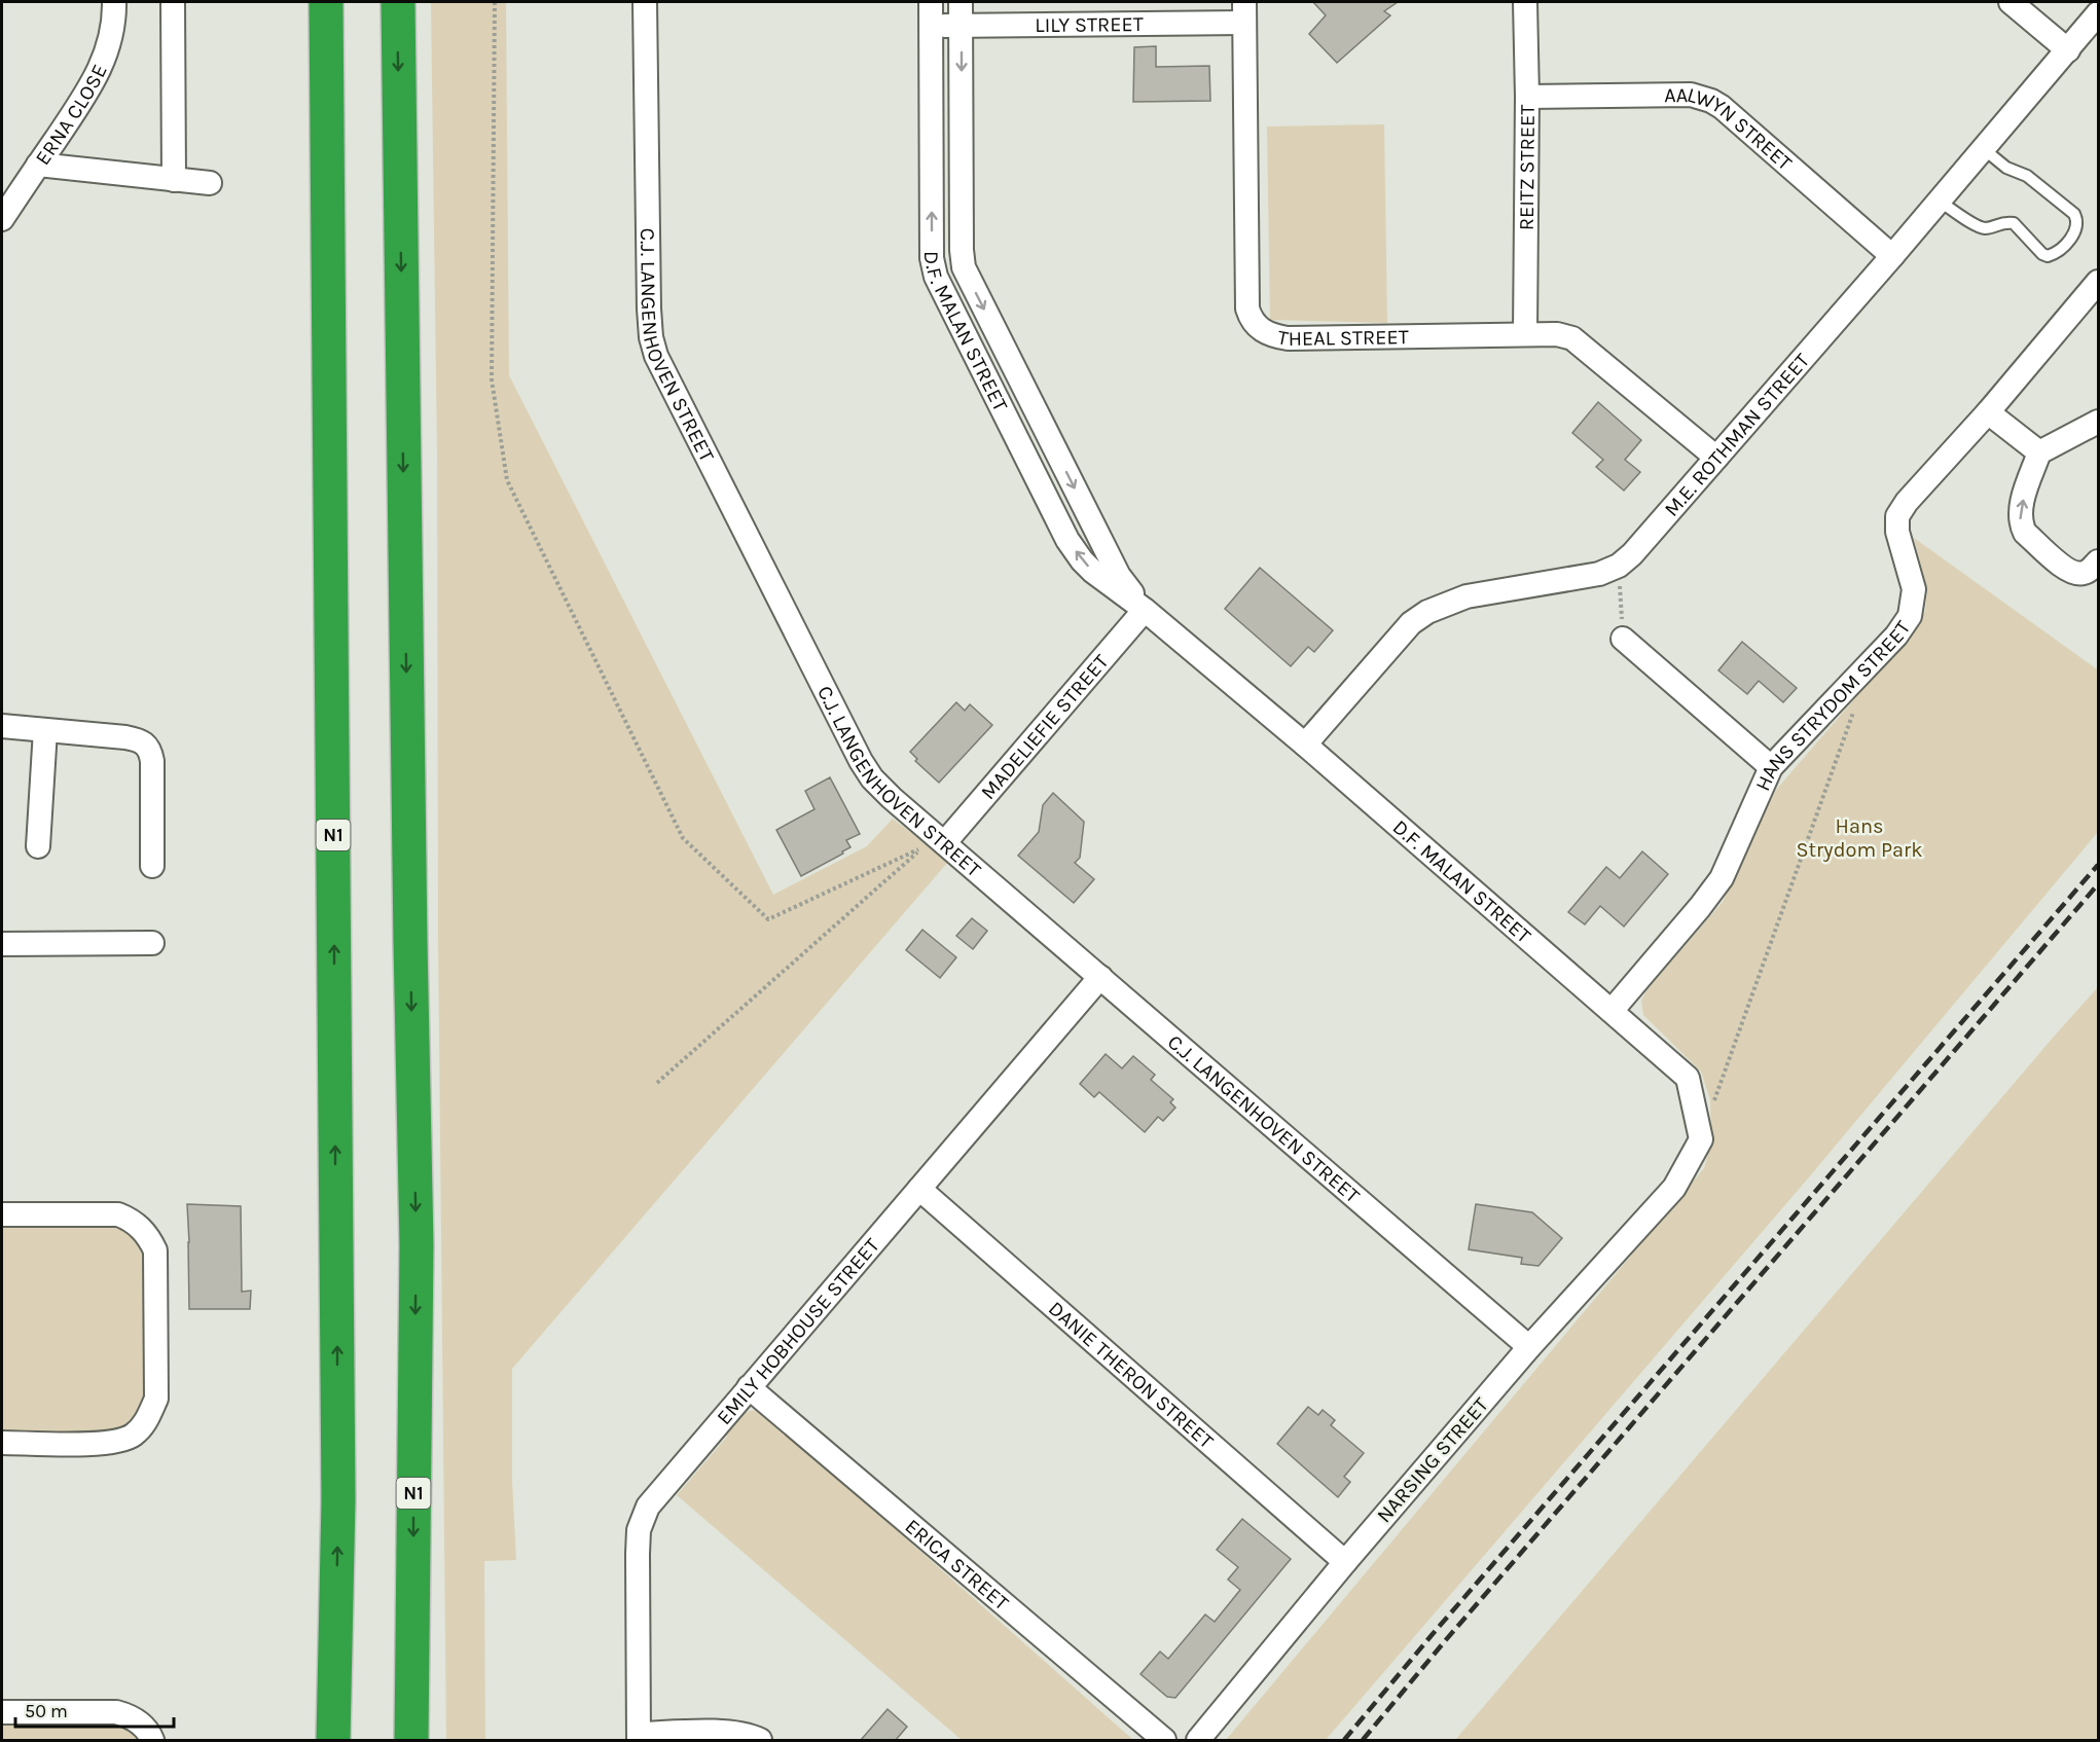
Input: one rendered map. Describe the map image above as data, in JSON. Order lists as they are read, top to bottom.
{
  "streets": {
    "highway": ["N1"],
    "street": [
      "LILY STREET",
      "ERNA CLOSE",
      "AALWYN STREET",
      "REITZ STREET",
      "D.F. MALAN STREET",
      "THEAL STREET",
      "C.J. LANGENHOVEN STREET",
      "M.E. ROTHMAN STREET",
      "HANS STRYDOM STREET",
      "MADELIEFIE STREET",
      "EMILY HOBHOUSE STREET",
      "DANIE THERON STREET",
      "NARSING STREET",
      "ERICA STREET"
    ]
  },
  "crossings": [
    ["LILY STREET", "D.F. MALAN STREET"],
    ["LILY STREET", "THEAL STREET"],
    ["AALWYN STREET", "REITZ STREET"],
    ["AALWYN STREET", "M.E. ROTHMAN STREET"],
    ["REITZ STREET", "THEAL STREET"],
    ["D.F. MALAN STREET", "M.E. ROTHMAN STREET"],
    ["D.F. MALAN STREET", "HANS STRYDOM STREET"],
    ["D.F. MALAN STREET", "MADELIEFIE STREET"],
    ["D.F. MALAN STREET", "NARSING STREET"],
    ["THEAL STREET", "M.E. ROTHMAN STREET"],
    ["C.J. LANGENHOVEN STREET", "MADELIEFIE STREET"],
    ["C.J. LANGENHOVEN STREET", "EMILY HOBHOUSE STREET"],
    ["C.J. LANGENHOVEN STREET", "NARSING STREET"],
    ["EMILY HOBHOUSE STREET", "DANIE THERON STREET"],
    ["EMILY HOBHOUSE STREET", "ERICA STREET"],
    ["DANIE THERON STREET", "NARSING STREET"]
  ],
  "parks": ["Hans Strydom Park"],
  "scale_bar": "50 m"
}
